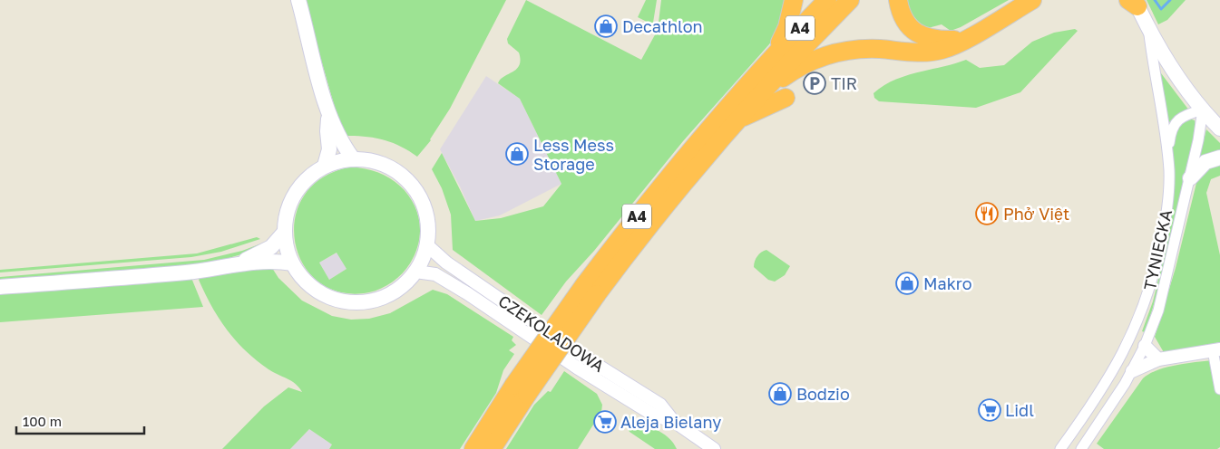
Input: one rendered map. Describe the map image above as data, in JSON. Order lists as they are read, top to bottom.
{
  "streets": {
    "highway": ["А4", "A4"],
    "street": ["TYNIECKA", "CZEKOLADOWA"]
  },
  "crossings": [
    ["А4", "A4"]
  ],
  "places": {
    "shop": [
      "Decathlon",
      "Less Mess Storage",
      "Makro",
      "Bodzio"
    ],
    "parking": ["TIR"],
    "restaurant": ["Phở Việt"],
    "supermarket": ["Lidl", "Aleja Bielany"]
  },
  "scale_bar": "100 m"
}
